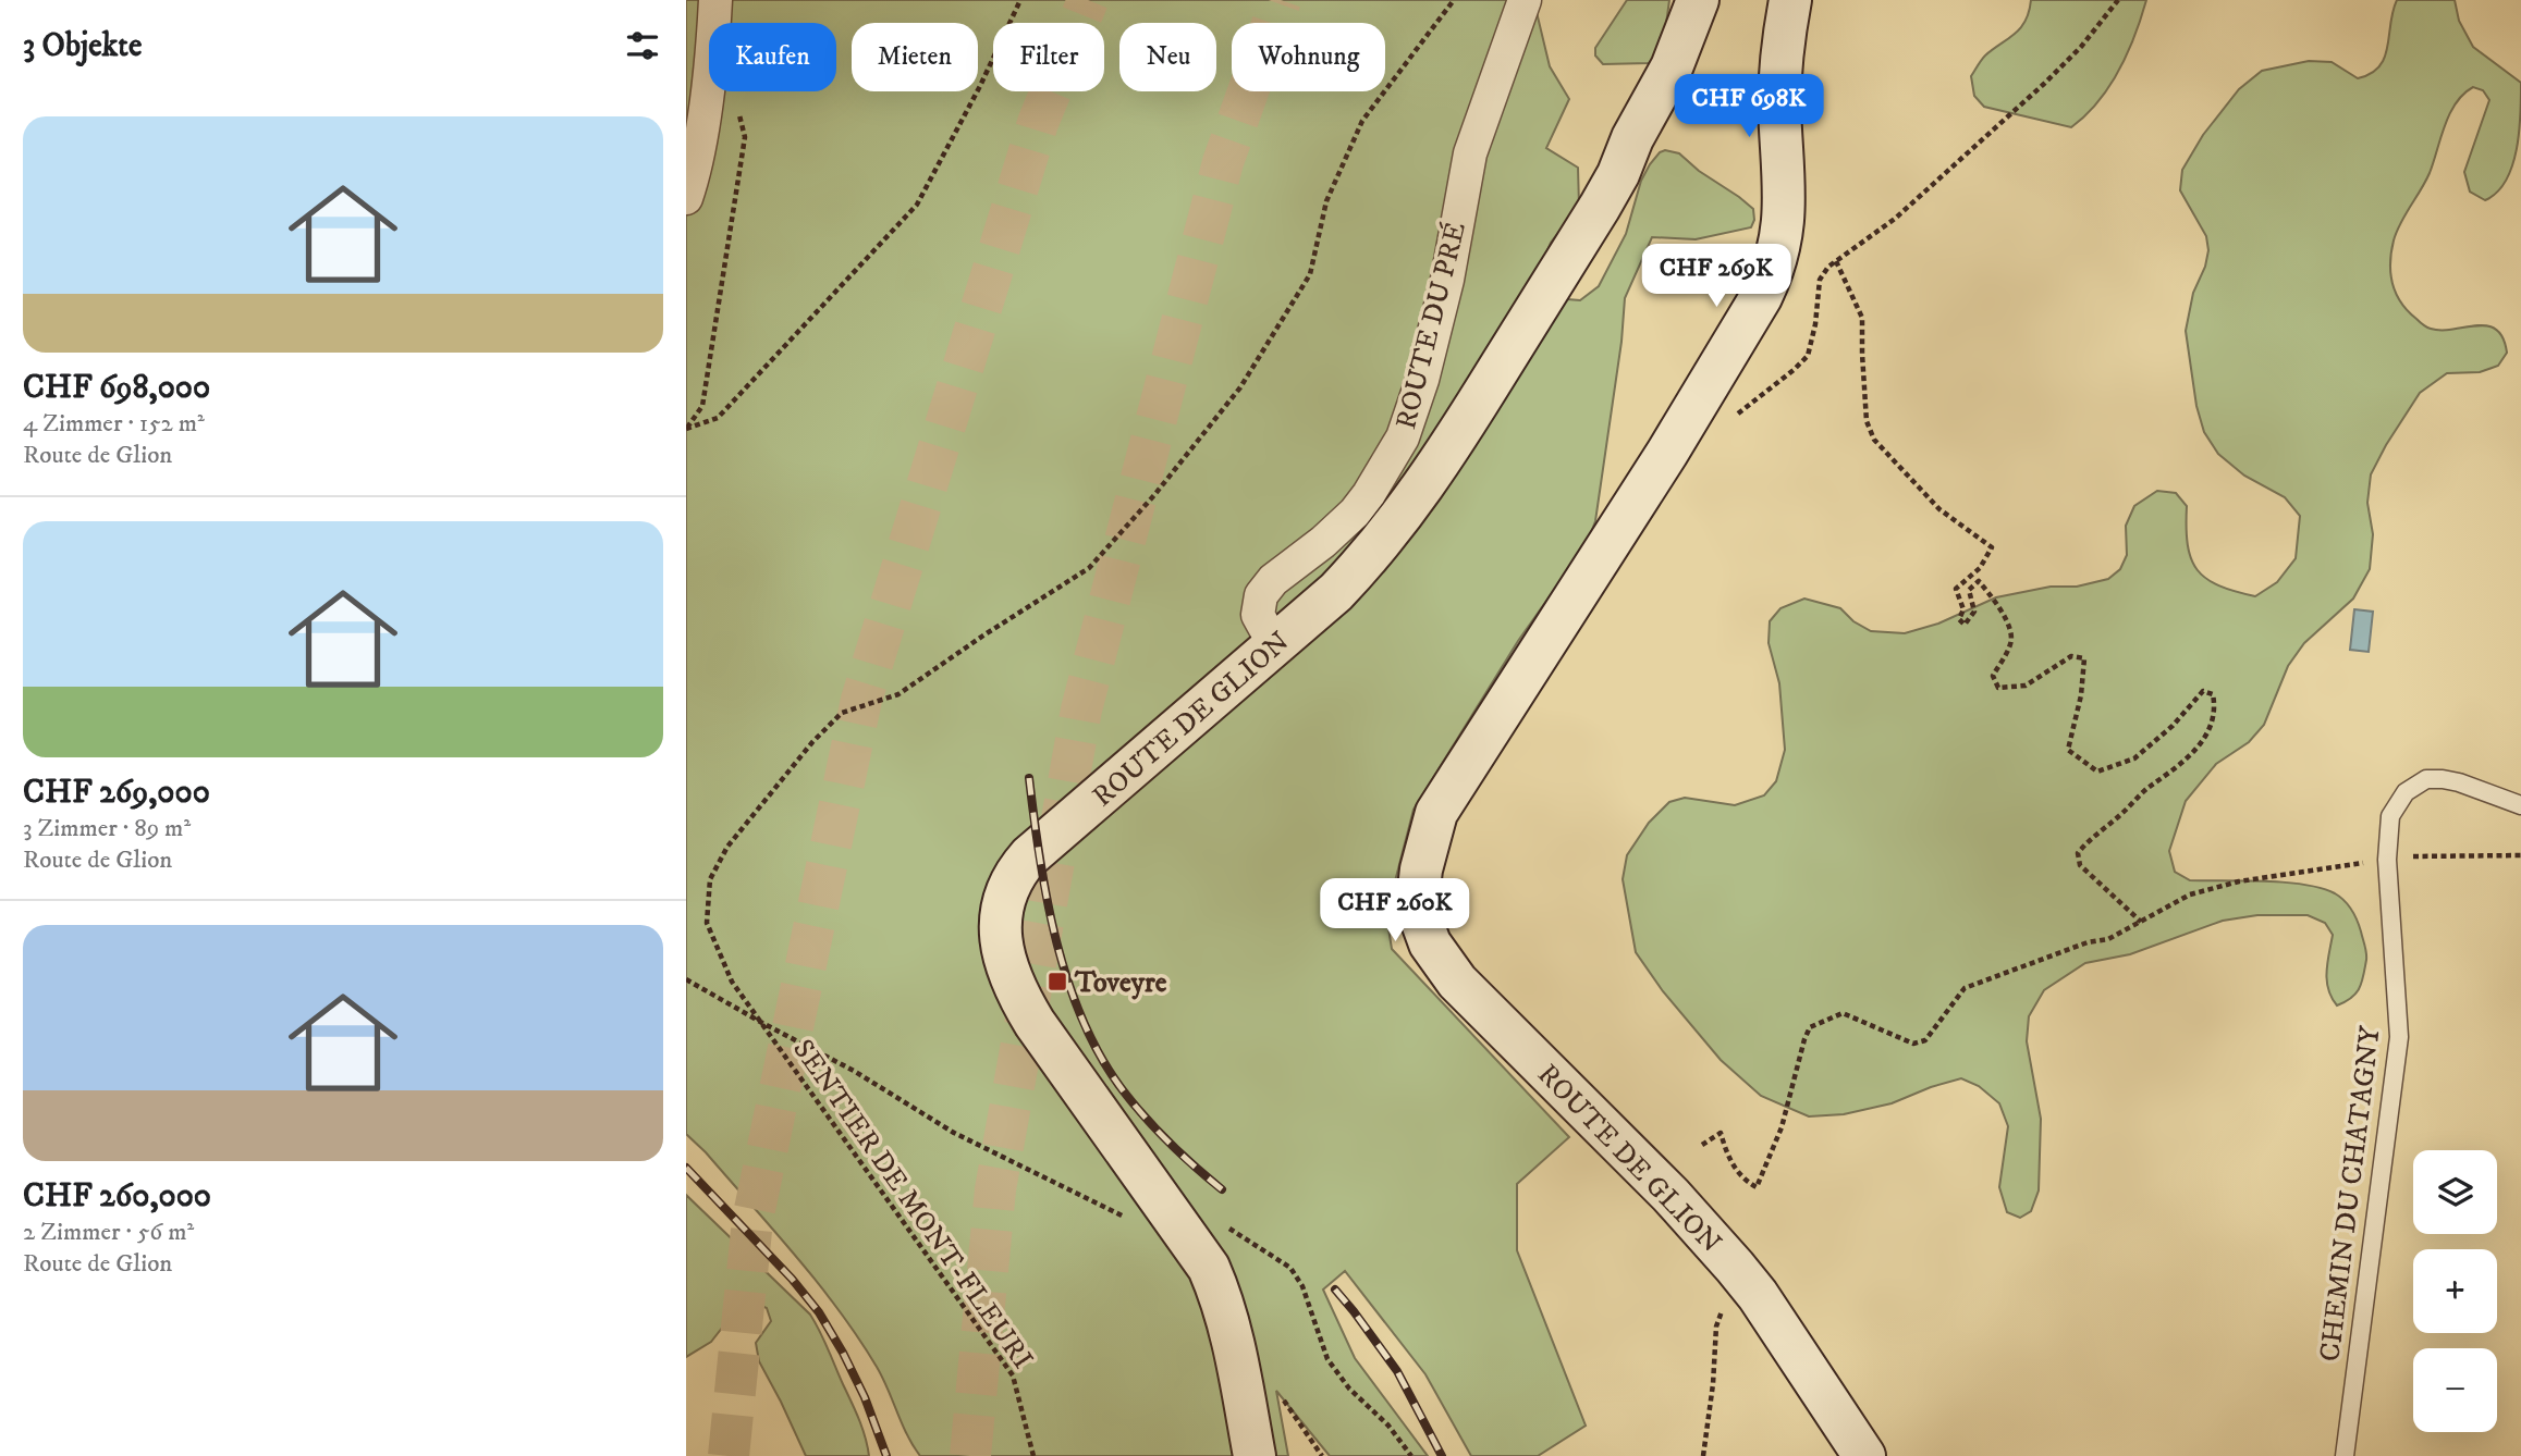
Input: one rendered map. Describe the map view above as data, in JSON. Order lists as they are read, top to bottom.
{
  "streets": {
    "street": ["ROUTE DU PRÉ", "ROUTE DE GLION"],
    "lane": ["CHEMIN DU CHATAGNY"],
    "path": ["SENTIER DE MONT-FLEURI"]
  },
  "crossings": [
    ["ROUTE DU PRÉ", "ROUTE DE GLION"]
  ],
  "places": {
    "transit": ["Toveyre"]
  },
  "page": {
    "heading": "3 Objekte",
    "chip": [
      "Kaufen",
      "Mieten",
      "Filter",
      "Neu",
      "Wohnung"
    ],
    "price": ["CHF 698K", "CHF 269K", "CHF 260K"],
    "list": [
      {
        "name": "CHF 698,000",
        "note": "4 Zimmer · 152 m² · Route de Glion"
      },
      {
        "name": "CHF 269,000",
        "note": "3 Zimmer · 89 m² · Route de Glion"
      },
      {
        "name": "CHF 260,000",
        "note": "2 Zimmer · 56 m² · Route de Glion"
      }
    ],
    "map_buttons": ["+", "−"]
  }
}
